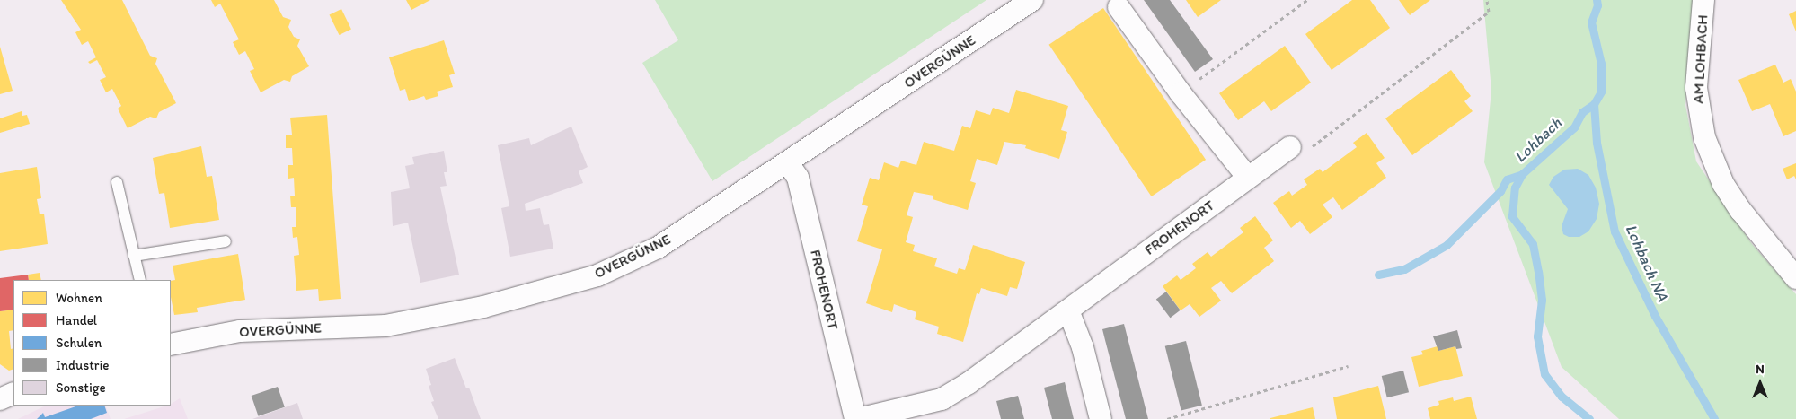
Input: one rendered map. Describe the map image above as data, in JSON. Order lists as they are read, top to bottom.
{
  "streets": {
    "street": ["AM LOHBACH", "OVERGÜNNE", "FROHENORT"]
  },
  "crossings": [
    ["OVERGÜNNE", "FROHENORT"]
  ],
  "water": ["Lohbach", "Lohbach NA"],
  "legend": [
    "Wohnen",
    "Handel",
    "Schulen",
    "Industrie",
    "Sonstige"
  ],
  "north": "top"
}
